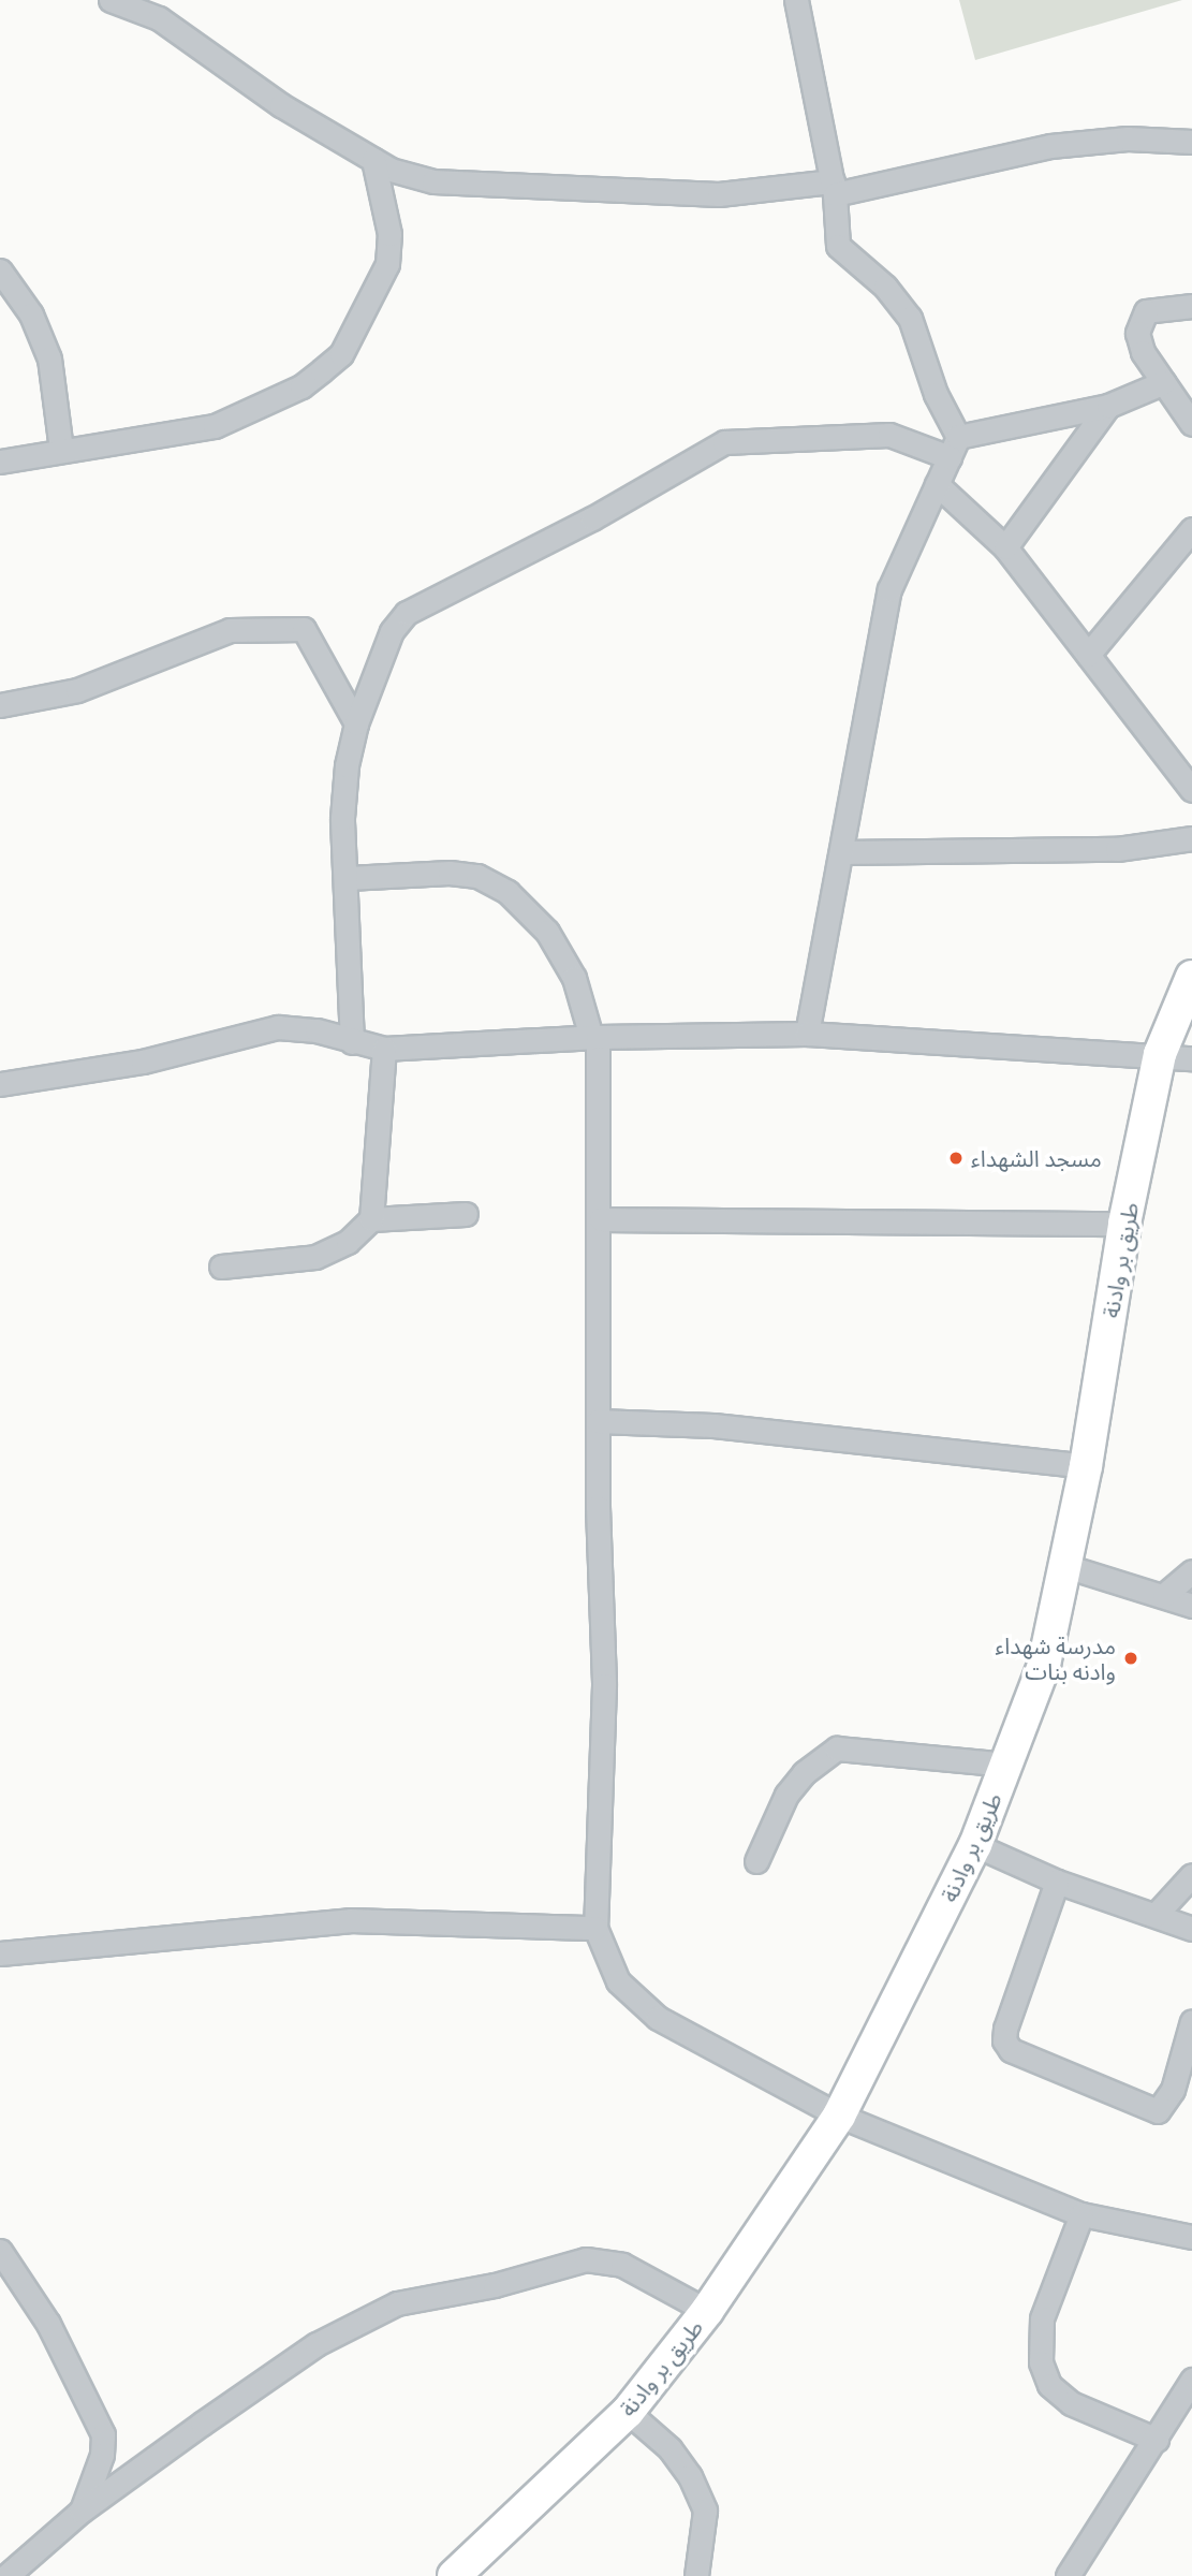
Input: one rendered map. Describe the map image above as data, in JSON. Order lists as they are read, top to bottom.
{
  "streets": {
    "street": ["طريق بر وادنة"]
  },
  "places": ["مسجد الشهداء", "مدرسة شهداء وادنه بنات"]
}
